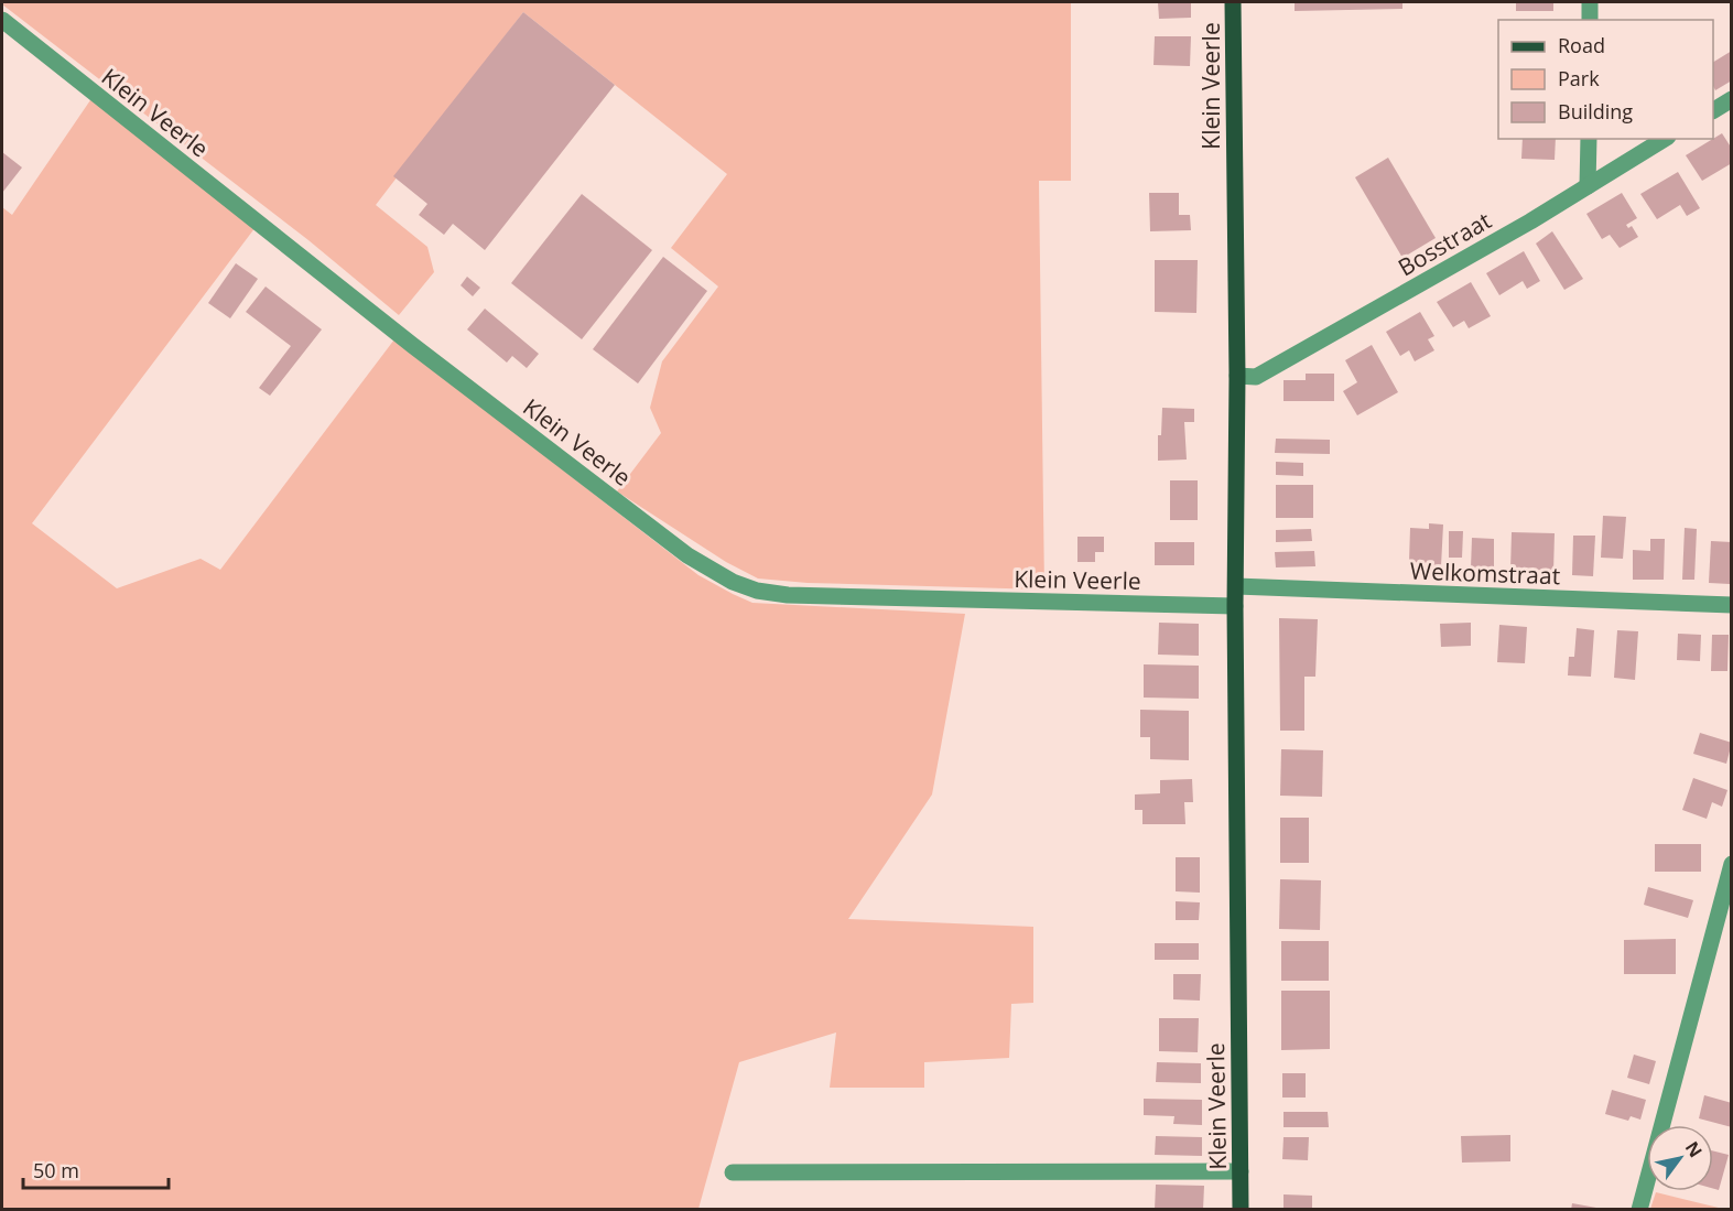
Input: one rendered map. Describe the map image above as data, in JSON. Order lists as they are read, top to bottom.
{
  "streets": {
    "main road": ["Klein Veerle"],
    "street": ["Bosstraat", "Welkomstraat"]
  },
  "crossings": [
    ["Klein Veerle", "Bosstraat"],
    ["Klein Veerle", "Welkomstraat"]
  ],
  "legend": ["Road", "Park", "Building"],
  "scale_bar": "50 m",
  "north": "top right"
}
